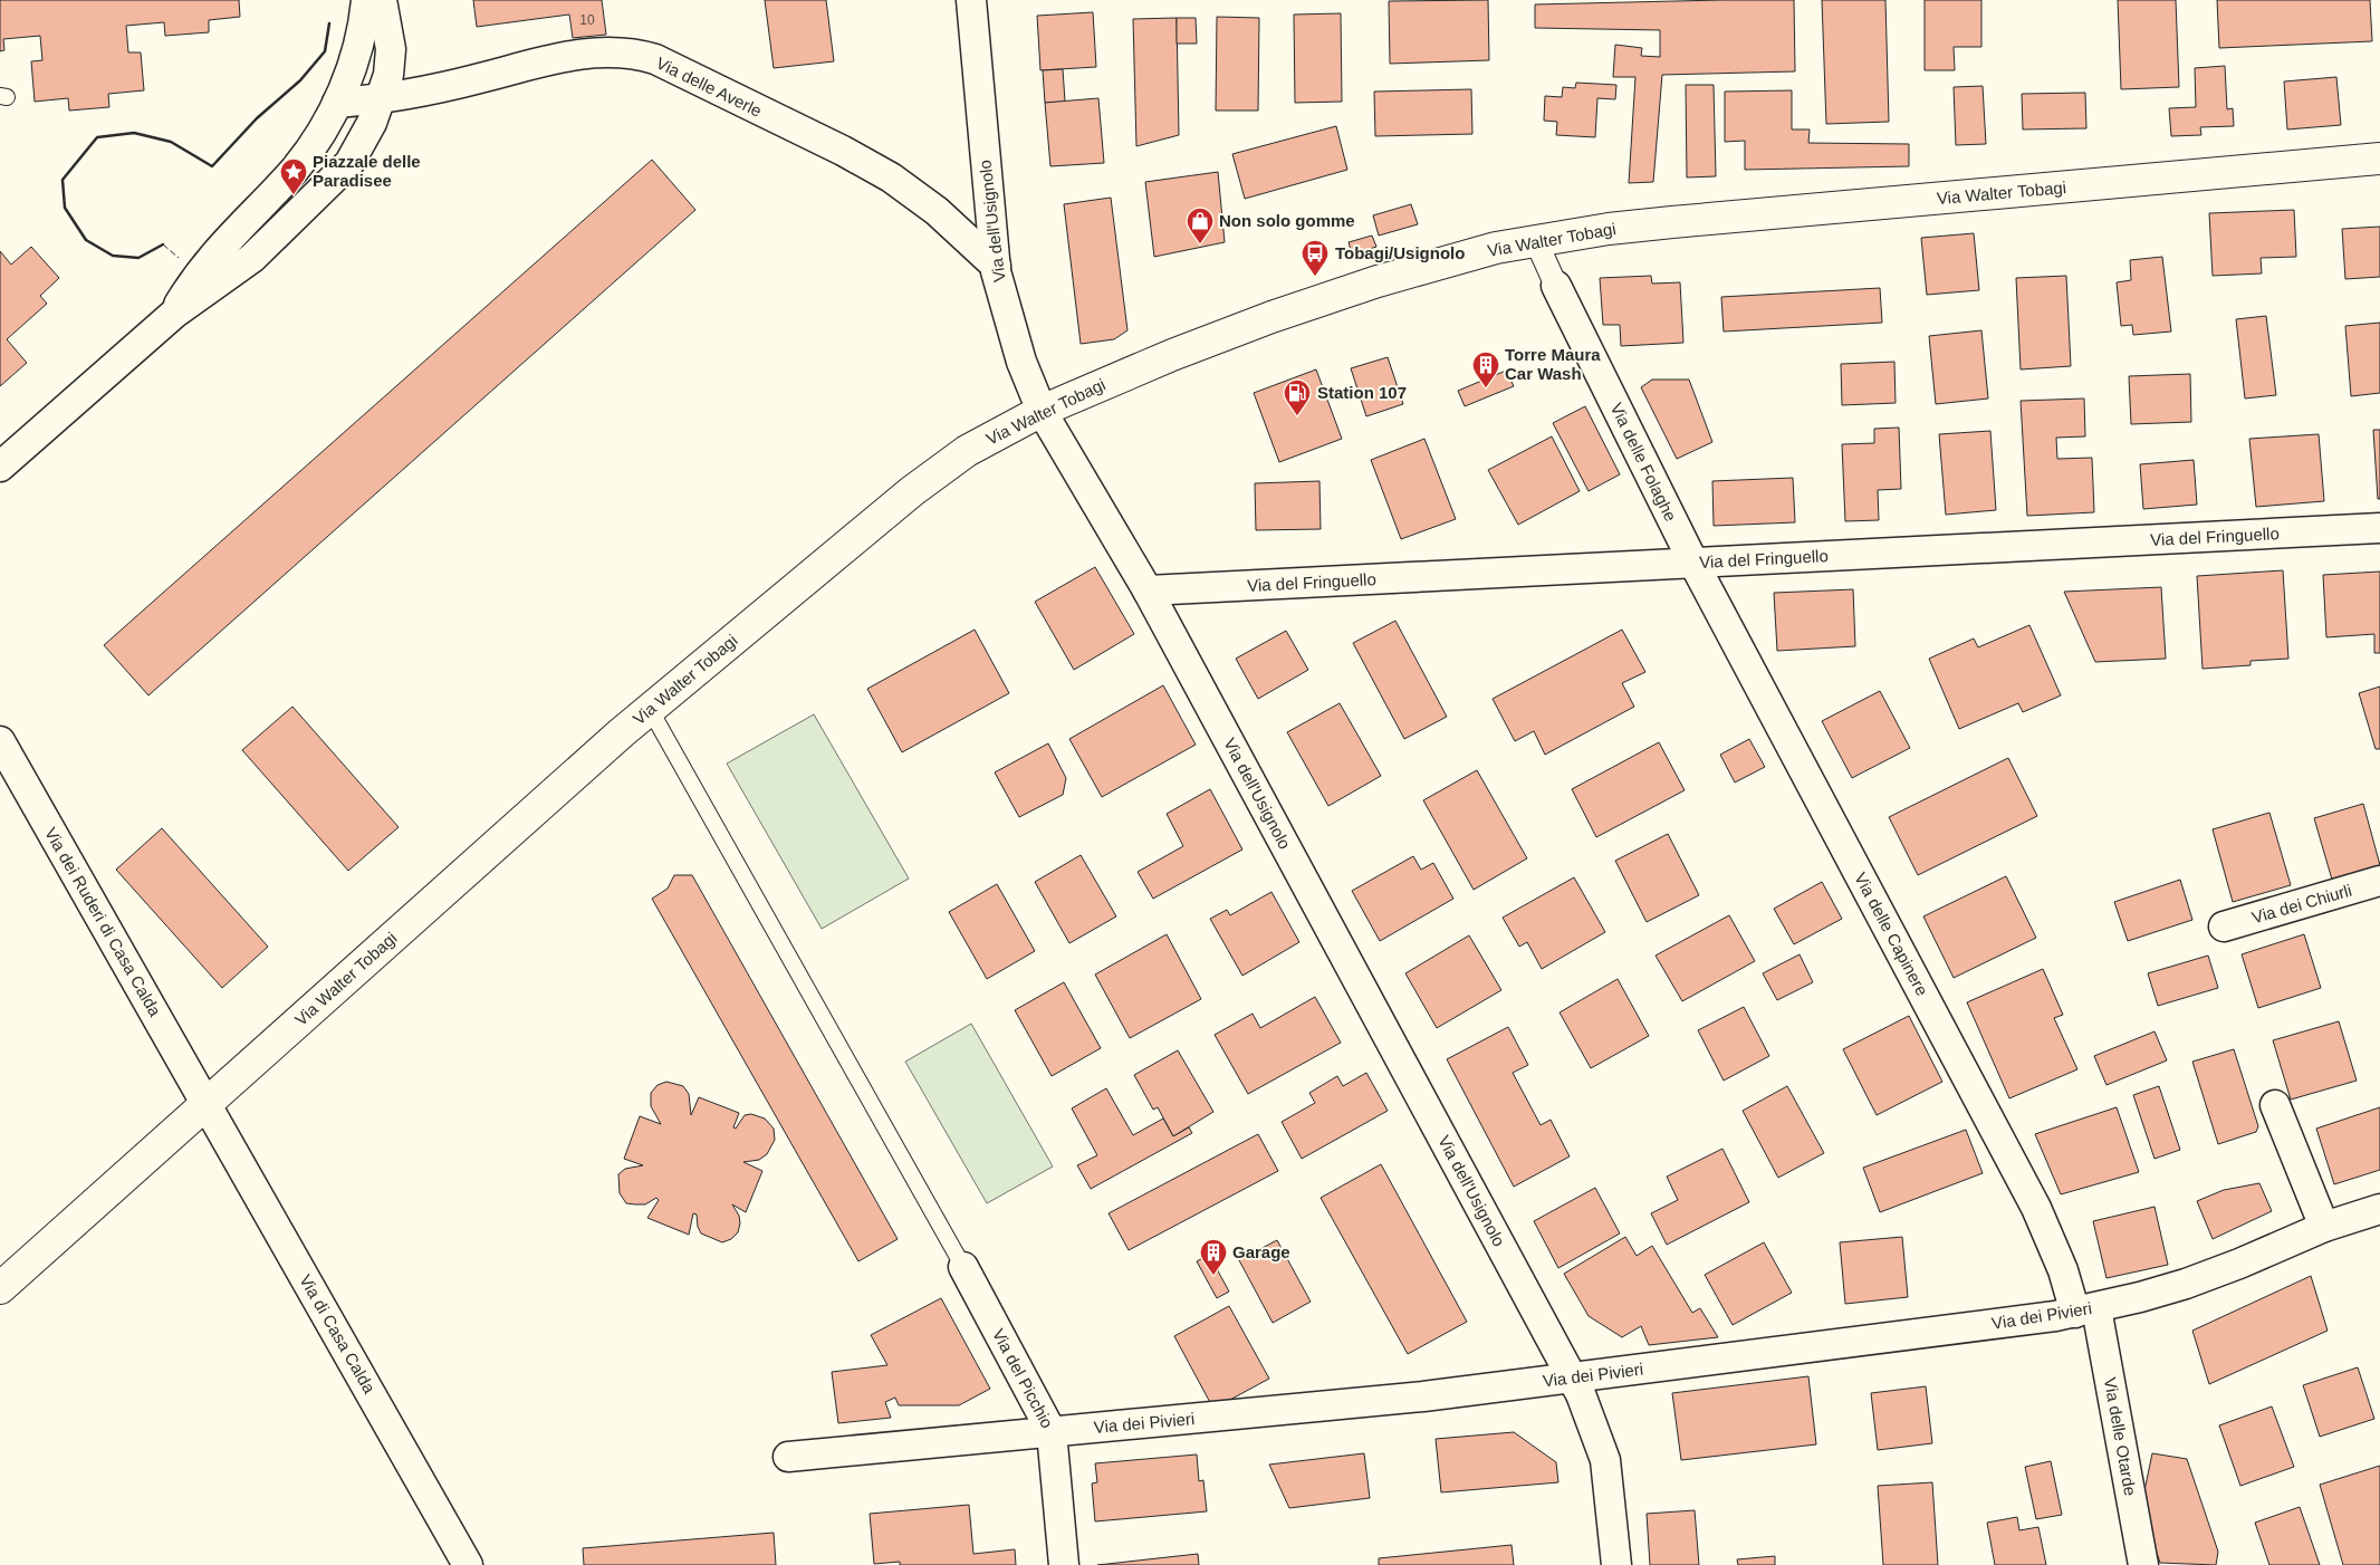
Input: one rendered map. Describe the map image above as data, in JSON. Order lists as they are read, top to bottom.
{
  "streets": {
    "street": [
      "Via delle Averle",
      "Via Walter Tobagi",
      "Via dell'Usignolo",
      "Via delle Folaghe",
      "Via del Fringuello",
      "Via dei Chiurli",
      "Via dei Ruderi di Casa Calda",
      "Via delle Capinere",
      "Via dei Pivieri",
      "Via di Casa Calda",
      "Via del Picchio",
      "Via delle Otarde"
    ]
  },
  "crossings": [
    ["Via delle Averle", "Via dell'Usignolo"],
    ["Via Walter Tobagi", "Via dell'Usignolo"],
    ["Via Walter Tobagi", "Via delle Folaghe"],
    ["Via Walter Tobagi", "Via dei Ruderi di Casa Calda"],
    ["Via Walter Tobagi", "Via di Casa Calda"],
    ["Via dell'Usignolo", "Via del Fringuello"],
    ["Via dell'Usignolo", "Via dei Pivieri"],
    ["Via delle Folaghe", "Via del Fringuello"],
    ["Via delle Folaghe", "Via delle Capinere"],
    ["Via del Fringuello", "Via delle Capinere"],
    ["Via dei Ruderi di Casa Calda", "Via di Casa Calda"],
    ["Via delle Capinere", "Via dei Pivieri"],
    ["Via delle Capinere", "Via delle Otarde"],
    ["Via dei Pivieri", "Via del Picchio"],
    ["Via dei Pivieri", "Via delle Otarde"]
  ],
  "places": {
    "place": ["Piazzale delle Paradisee"],
    "shop": ["Non solo gomme"],
    "bus stop": ["Tobagi/Usignolo"],
    "building": ["Torre Maura Car Wash", "Garage"],
    "fuel station": ["Station 107"]
  },
  "house_numbers": ["10"]
}
